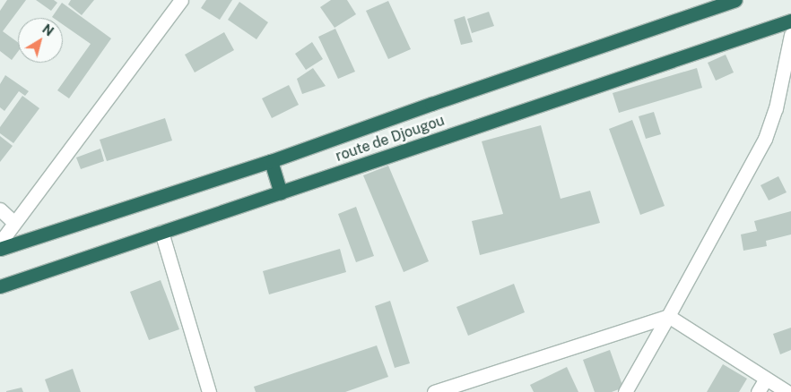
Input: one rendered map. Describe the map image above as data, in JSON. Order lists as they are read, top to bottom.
{
  "streets": {
    "highway": ["route de Djougou"]
  },
  "north": "top right"
}
